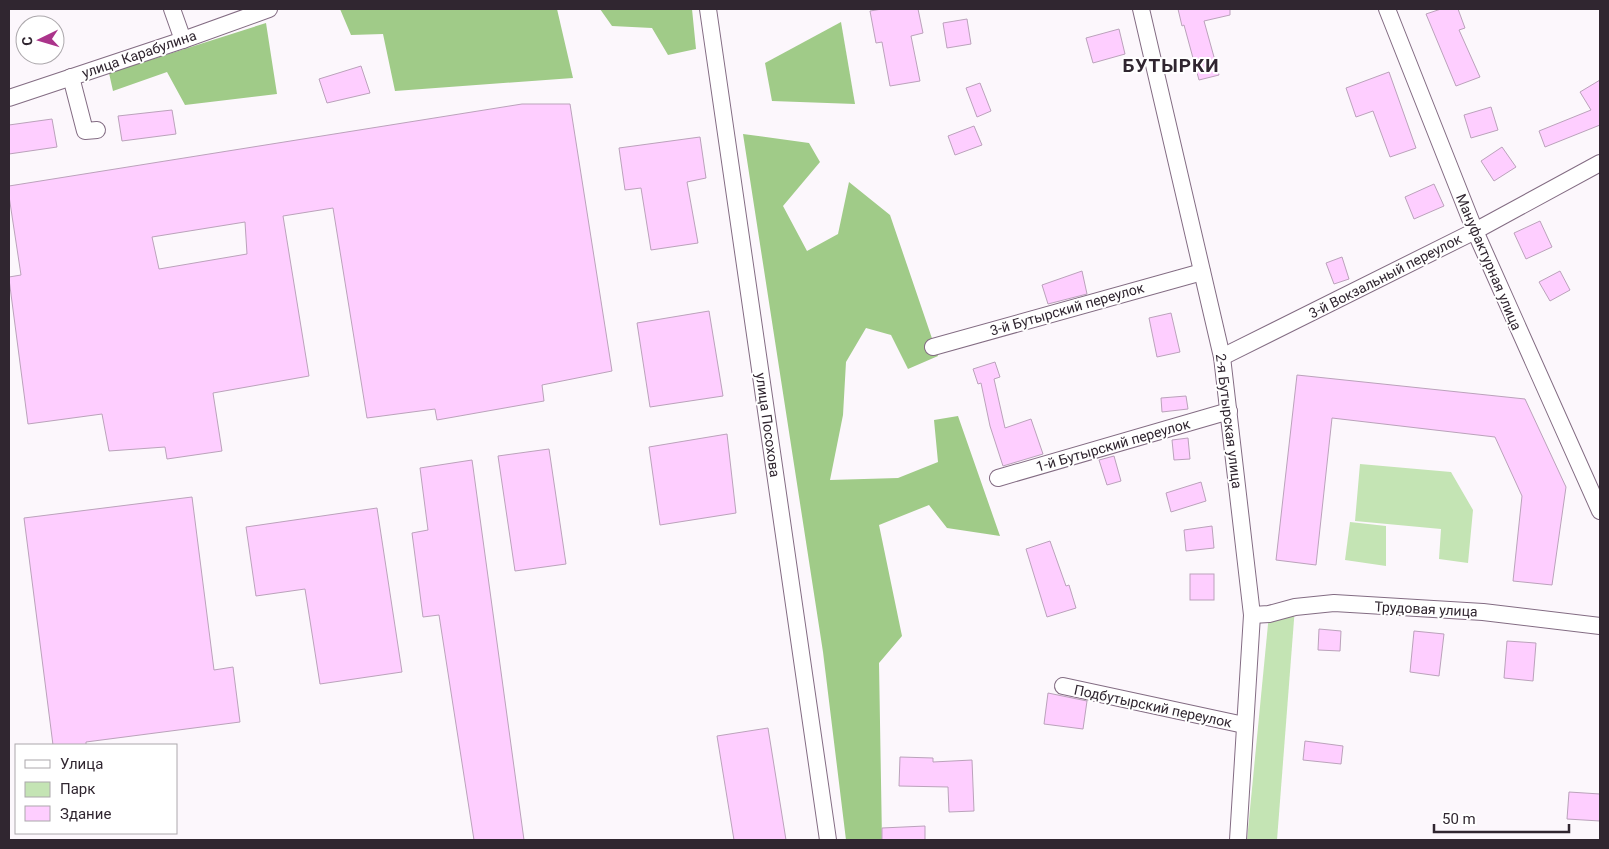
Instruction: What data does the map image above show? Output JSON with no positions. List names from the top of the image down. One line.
{"streets":{"street":["улица Карабулина","Мануфактурная улица","3-й Вокзальный переулок","3-й Бутырский переулок","2-я Бутырская улица","улица Посохова","1-й Бутырский переулок","Трудовая улица","Подбутырский переулок"]},"crossings":[["Мануфактурная улица","3-й Вокзальный переулок"],["3-й Вокзальный переулок","2-я Бутырская улица"],["3-й Бутырский переулок","2-я Бутырская улица"],["2-я Бутырская улица","1-й Бутырский переулок"],["2-я Бутырская улица","Трудовая улица"],["2-я Бутырская улица","Подбутырский переулок"]],"districts":["БУТЫРКИ"],"legend":["Улица","Парк","Здание"],"scale_bar":"50 m","north":"left"}
